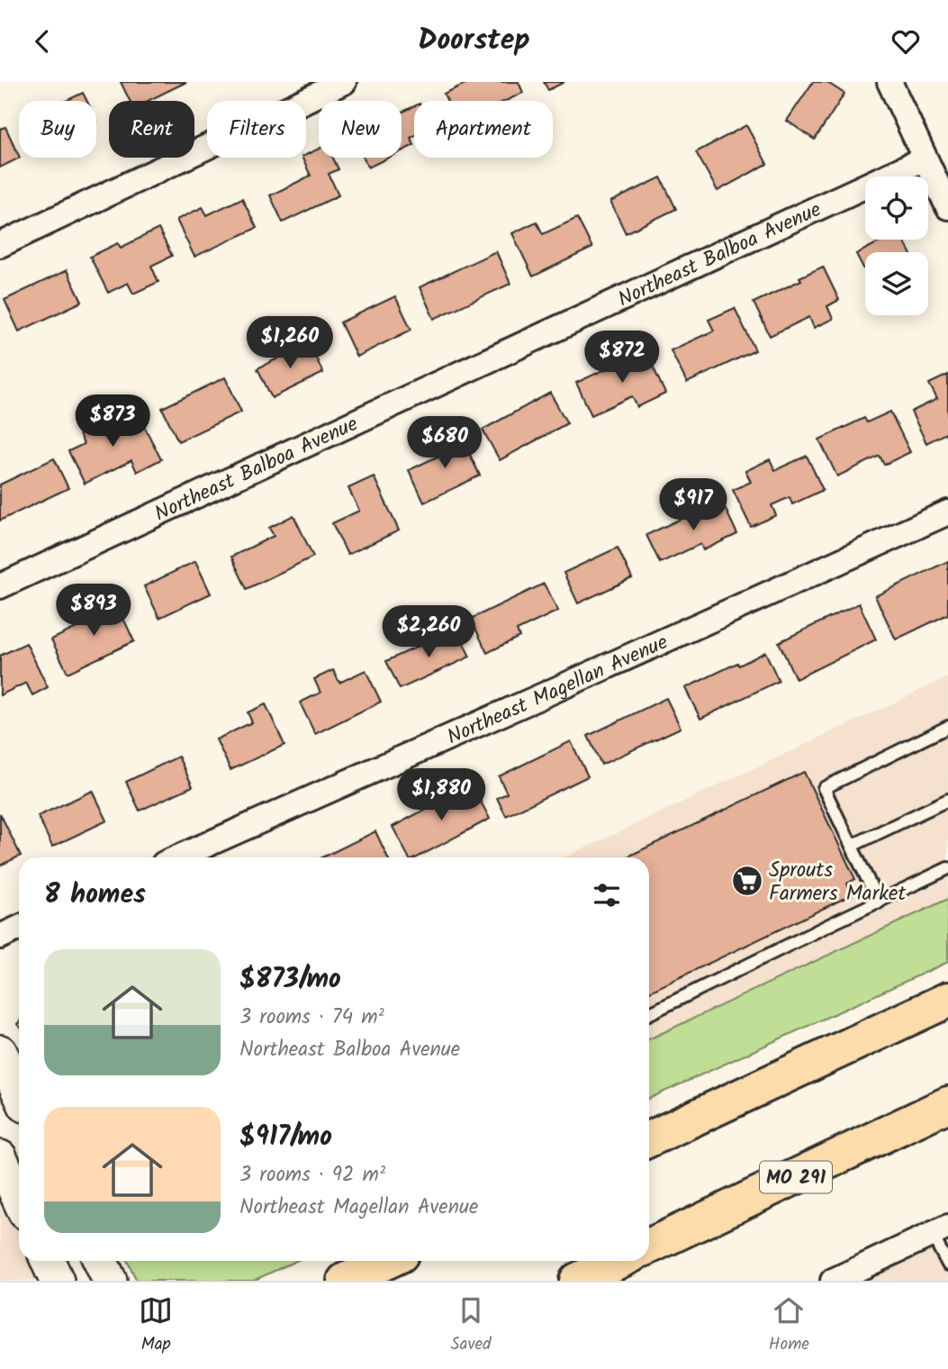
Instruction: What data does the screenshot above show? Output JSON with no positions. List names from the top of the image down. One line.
{"streets":{"main road":["MO 291"],"street":["Northeast Balboa Avenue","Northeast Magellan Avenue"]},"places":{"supermarket":["Sprouts Farmers Market"]},"page":{"header":"Doorstep","chip":["Buy","Rent","Filters","New","Apartment"],"price":["$1,260","$872","$873","$680","$917","$893","$2,260","$1,880"],"heading":"8 homes","list":[{"name":"$873/mo","note":"3 rooms · 74 m² · Northeast Balboa Avenue"},{"name":"$917/mo","note":"3 rooms · 92 m² · Northeast Magellan Avenue"}],"tabs":["Map","Saved","Home"]}}
